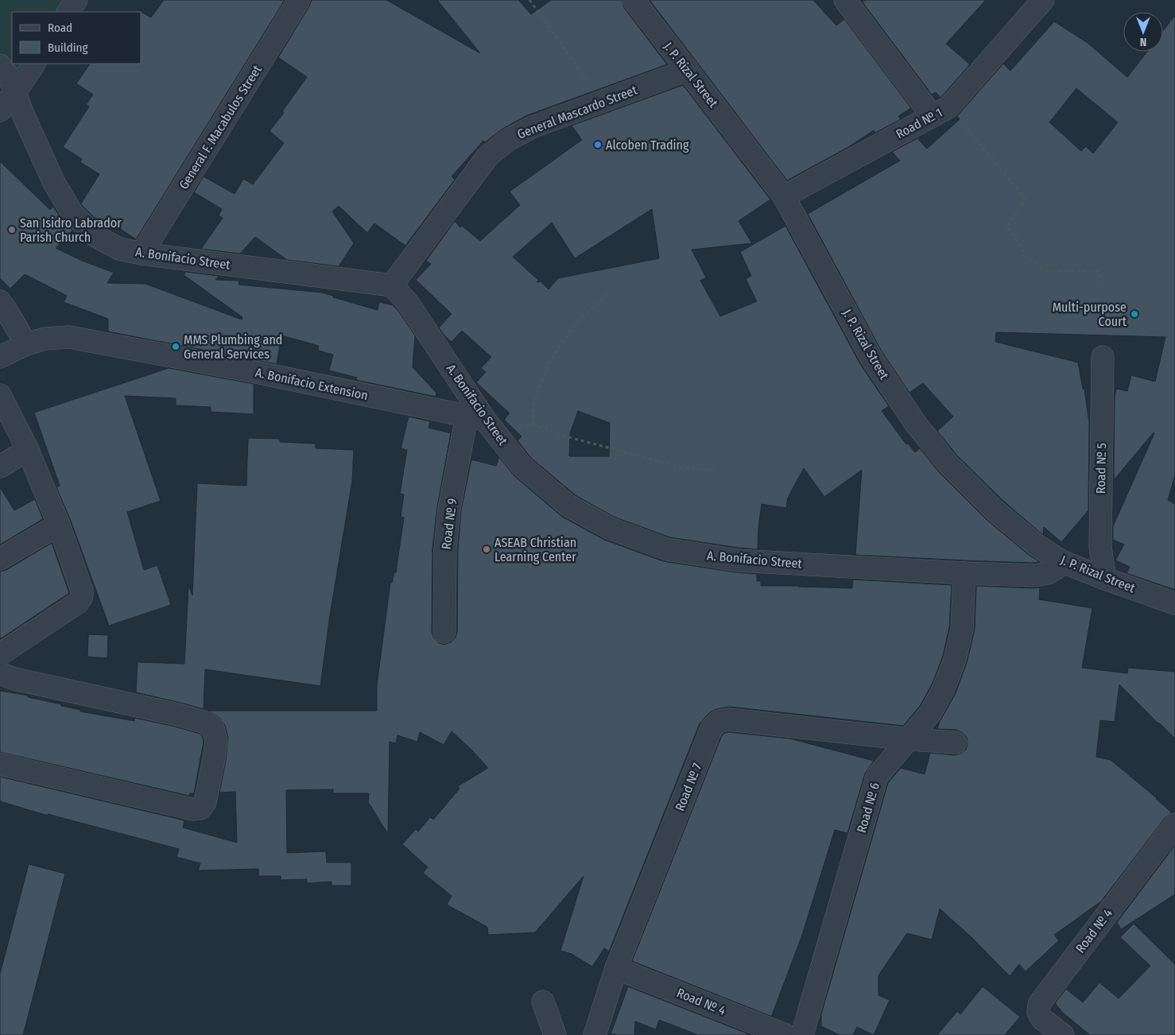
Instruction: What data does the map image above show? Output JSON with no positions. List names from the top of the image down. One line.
{"streets":{"street":["J. P. Rizal Street","General Mascardo Street","Road № 1","General F. Macabulos Street","A. Bonifacio Street","A. Bonifacio Extension","Road № 5","Road № 9","Road № 7","Road № 6","Road № 4"]},"crossings":[["J. P. Rizal Street","General Mascardo Street"],["J. P. Rizal Street","Road № 1"],["J. P. Rizal Street","A. Bonifacio Street"],["J. P. Rizal Street","Road № 5"],["General Mascardo Street","A. Bonifacio Street"],["General F. Macabulos Street","A. Bonifacio Street"],["A. Bonifacio Street","A. Bonifacio Extension"],["A. Bonifacio Street","Road № 9"],["A. Bonifacio Street","Road № 6"],["A. Bonifacio Extension","Road № 9"],["Road № 7","Road № 6"],["Road № 7","Road № 4"]],"places":["Alcoben Trading","San Isidro Labrador Parish Church","Multi-purpose Court","MMS Plumbing and General Services","ASEAB Christian Learning Center"],"legend":["Road","Building"],"north":"bottom"}
